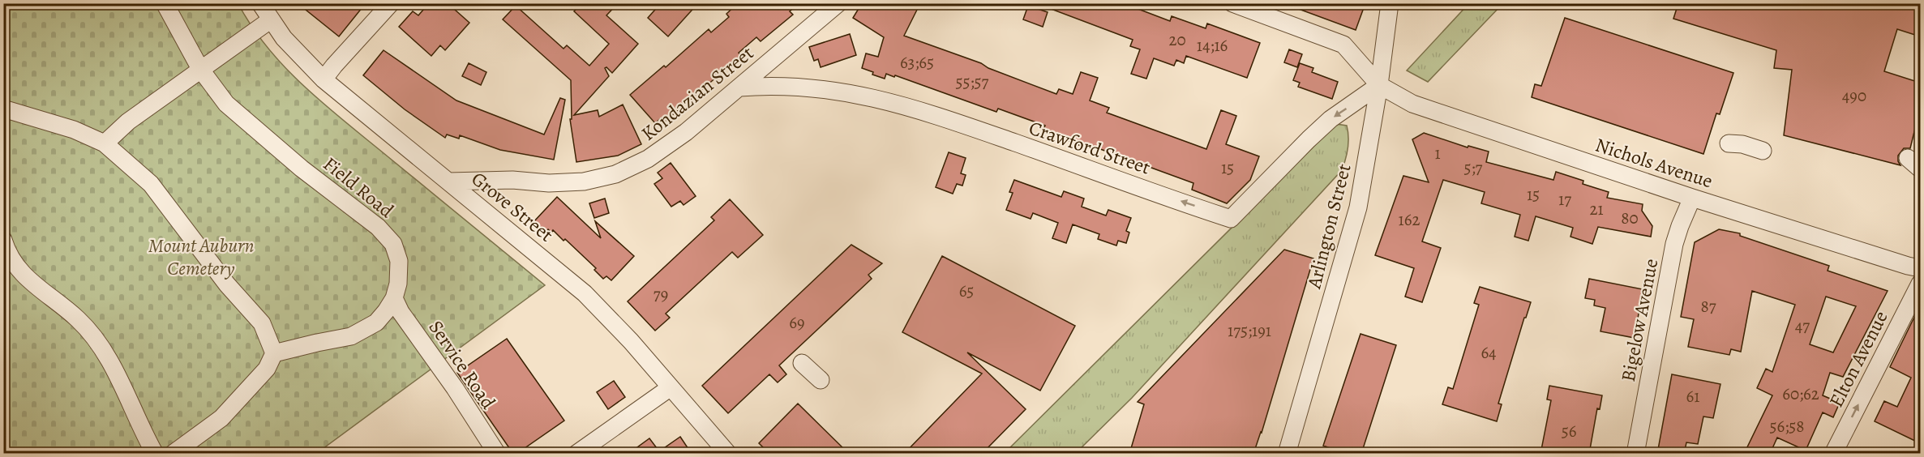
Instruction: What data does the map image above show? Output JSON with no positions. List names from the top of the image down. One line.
{"streets":{"street":["Kondazian Street","Crawford Street","Nichols Avenue","Field Road","Grove Street","Arlington Street","Bigelow Avenue","Elton Avenue","Service Road"]},"crossings":[["Kondazian Street","Crawford Street"],["Kondazian Street","Grove Street"],["Crawford Street","Nichols Avenue"],["Crawford Street","Arlington Street"],["Nichols Avenue","Arlington Street"],["Nichols Avenue","Bigelow Avenue"],["Field Road","Service Road"]],"one_way":["Crawford Street","Elton Avenue"],"parks":["Mount Auburn Cemetery"],"house_numbers":["20","14;16","63;65","55;57","490","1","15","5;7","15","17","21","80","162","65","79","87","69","47","175;191","64","60;62","61","56;58","56"]}
